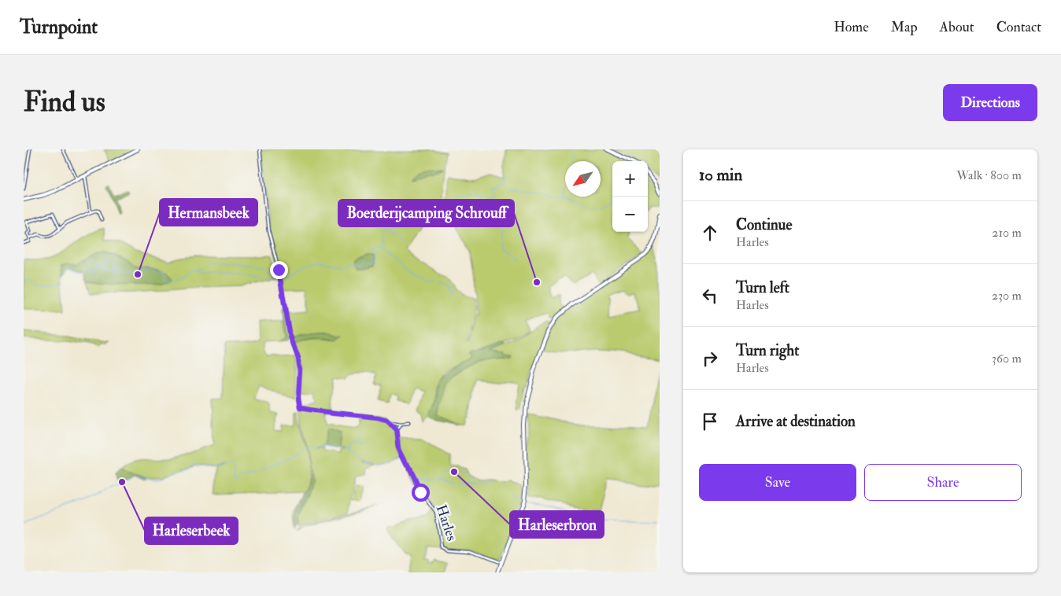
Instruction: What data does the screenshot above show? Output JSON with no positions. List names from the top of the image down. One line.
{"streets":{"street":["Harles"]},"places":["Hermansbeek","Boerderijcamping Schrouff","Harleserbron","Harleserbeek"],"north":"bottom left","page":{"header":"Turnpoint","nav":["Home","Map","About","Contact"],"buttons":["Directions",["Save","Share"]],"title":"Find us","heading":["10 min","Walk · 800 m"],"map_buttons":["+","−"],"list":[["Continue","Harles","210 m"],["Turn left","Harles","230 m"],["Turn right","Harles","360 m"],"Arrive at destination"]}}
